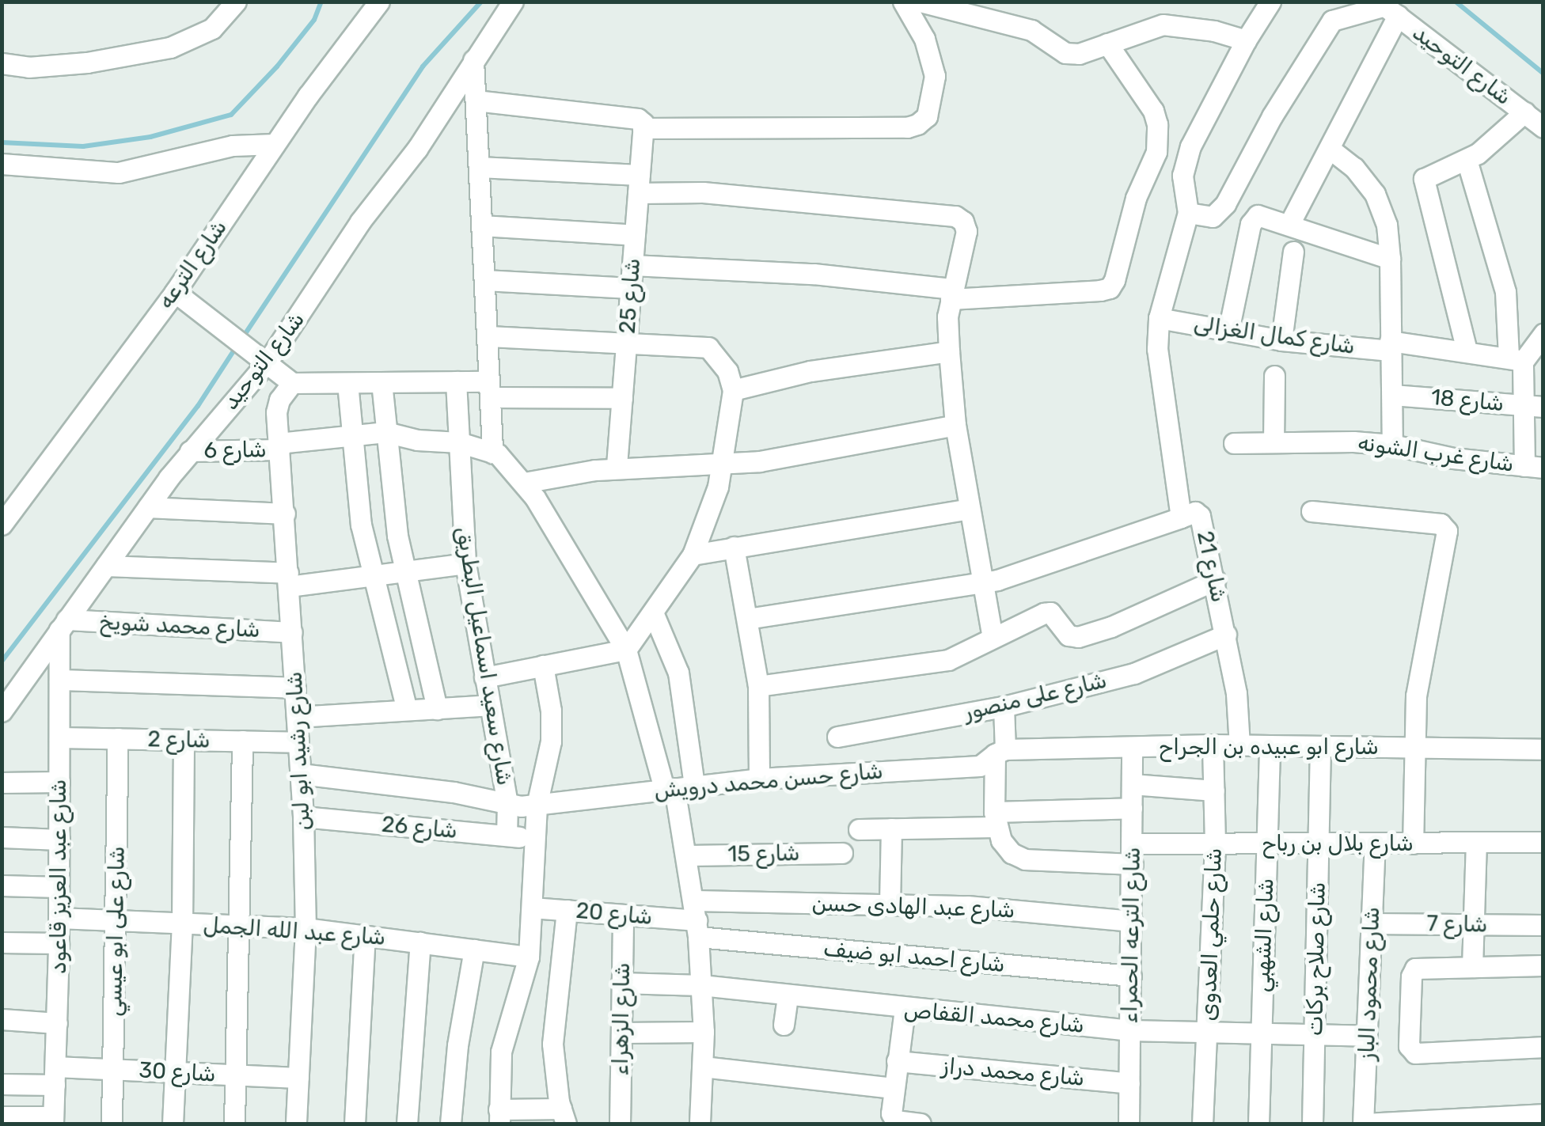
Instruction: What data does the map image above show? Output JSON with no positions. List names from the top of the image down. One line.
{"streets":{"street":["شارع التوحيد","شارع الترعه","شارع 25","شارع كمال الغزالى","شارع 18","شارع 6","شارع غرب الشونه","شارع 21","شارع محمد شويخ","شارع سعيد اسماعيل البطريق","شارع على منصور","شارع 2","شارع ابو عبيده بن الجراح","شارع رشيد ابو لبن","شارع حسن محمد درويش","شارع 26","شارع بلال بن رباح","شارع 15","شارع عبد العزيز قاعود","شارع عبد الهادى حسن","شارع 20","شارع 7","شارع على ابو عيسي","شارع عبد الله الجمل","شارع حلمي العدوى","شارع الترعه الحمراء","شارع الشهبي","شارع احمد ابو ضيف","شارع صلاح بركات","شارع محمود الباز","شارع محمد القفاص","شارع الزهراء","شارع 30","شارع محمد دراز"]},"crossings":[["شارع التوحيد","شارع 6"],["شارع التوحيد","شارع محمد شويخ"],["شارع التوحيد","شارع عبد العزيز قاعود"],["شارع كمال الغزالى","شارع 21"],["شارع 6","شارع سعيد اسماعيل البطريق"],["شارع 6","شارع رشيد ابو لبن"],["شارع 21","شارع على منصور"],["شارع 21","شارع ابو عبيده بن الجراح"],["شارع محمد شويخ","شارع رشيد ابو لبن"],["شارع محمد شويخ","شارع عبد العزيز قاعود"],["شارع سعيد اسماعيل البطريق","شارع حسن محمد درويش"],["شارع سعيد اسماعيل البطريق","شارع 26"],["شارع 2","شارع رشيد ابو لبن"],["شارع 2","شارع عبد العزيز قاعود"],["شارع 2","شارع على ابو عيسي"],["شارع ابو عبيده بن الجراح","شارع حسن محمد درويش"],["شارع ابو عبيده بن الجراح","شارع حلمي العدوى"],["شارع ابو عبيده بن الجراح","شارع الترعه الحمراء"],["شارع ابو عبيده بن الجراح","شارع الشهبي"],["شارع ابو عبيده بن الجراح","شارع صلاح بركات"],["شارع رشيد ابو لبن","شارع حسن محمد درويش"],["شارع رشيد ابو لبن","شارع 26"],["شارع رشيد ابو لبن","شارع عبد الله الجمل"],["شارع رشيد ابو لبن","شارع 30"],["شارع بلال بن رباح","شارع حلمي العدوى"],["شارع بلال بن رباح","شارع الترعه الحمراء"],["شارع بلال بن رباح","شارع الشهبي"],["شارع بلال بن رباح","شارع صلاح بركات"],["شارع بلال بن رباح","شارع محمود الباز"],["شارع عبد العزيز قاعود","شارع عبد الله الجمل"],["شارع عبد العزيز قاعود","شارع 30"],["شارع عبد الهادى حسن","شارع 20"],["شارع عبد الهادى حسن","شارع الترعه الحمراء"],["شارع عبد الهادى حسن","شارع احمد ابو ضيف"],["شارع 20","شارع احمد ابو ضيف"],["شارع 20","شارع الزهراء"],["شارع 7","شارع محمود الباز"],["شارع على ابو عيسي","شارع عبد الله الجمل"],["شارع على ابو عيسي","شارع 30"],["شارع حلمي العدوى","شارع محمد القفاص"],["شارع الترعه الحمراء","شارع احمد ابو ضيف"],["شارع الترعه الحمراء","شارع محمد القفاص"],["شارع الترعه الحمراء","شارع محمد دراز"],["شارع الشهبي","شارع محمد القفاص"],["شارع صلاح بركات","شارع محمد القفاص"],["شارع محمود الباز","شارع محمد القفاص"],["شارع محمد القفاص","شارع الزهراء"]]}
